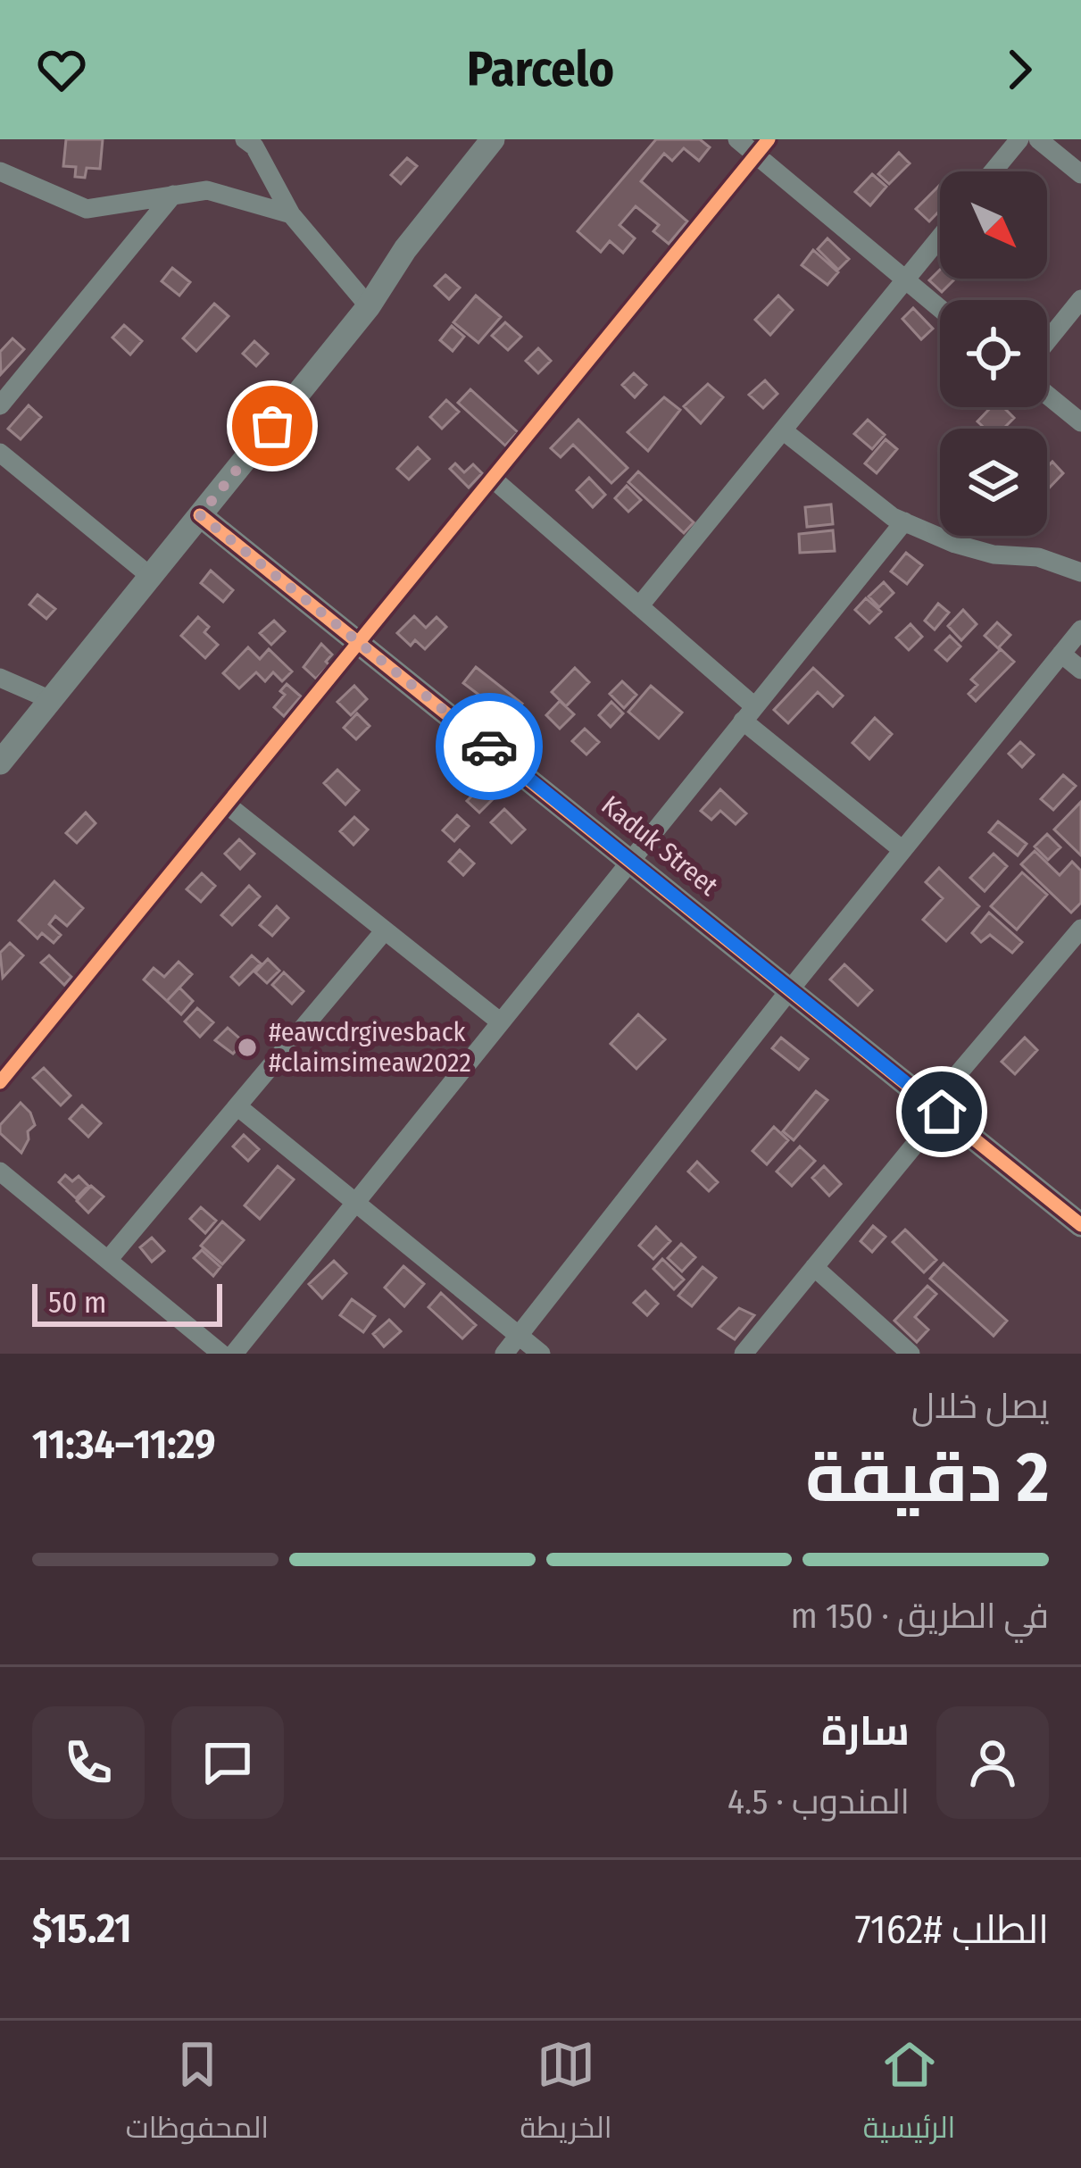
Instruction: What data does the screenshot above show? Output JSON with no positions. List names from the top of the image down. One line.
{"streets":{"street":["Kaduk Street"]},"places":["#eawcdrgivesback #claimsimeaw2022"],"scale_bar":"50 m","north":"bottom right","page":{"header":"Parcelo","scale":"50 m","heading":["2 دقيقة","يصل خلال","11:29–11:34"],"panel":["سارة","المندوب · 4.5","الطلب #7162","$15.21"],"bar":"في الطريق · 150 m","tabs":["الرئيسية","الخريطة","المحفوظات"]}}
